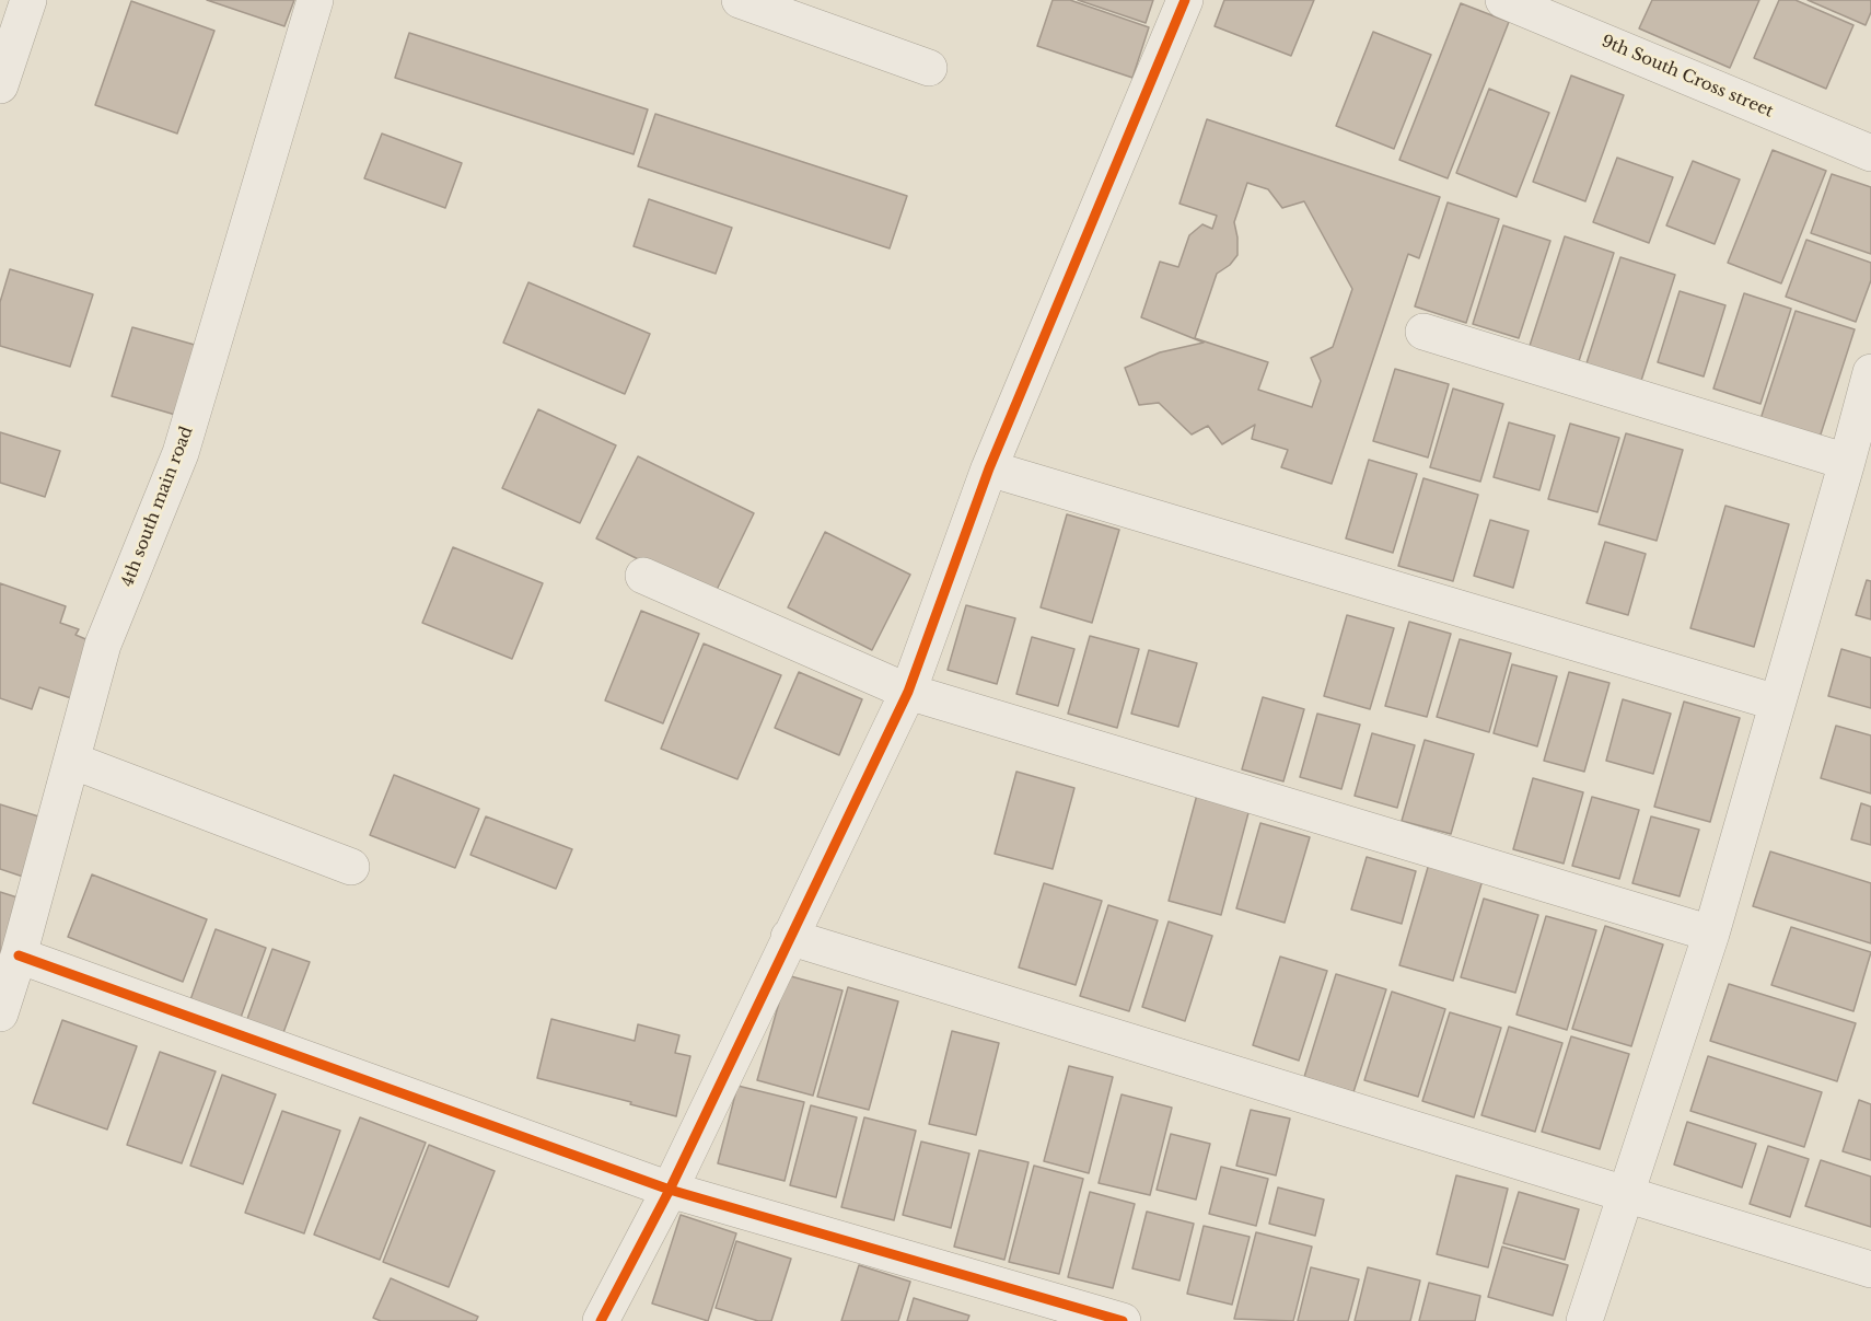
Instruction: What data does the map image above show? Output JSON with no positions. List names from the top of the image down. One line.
{"streets":{"street":["9th South Cross street","4th south main road"]}}
